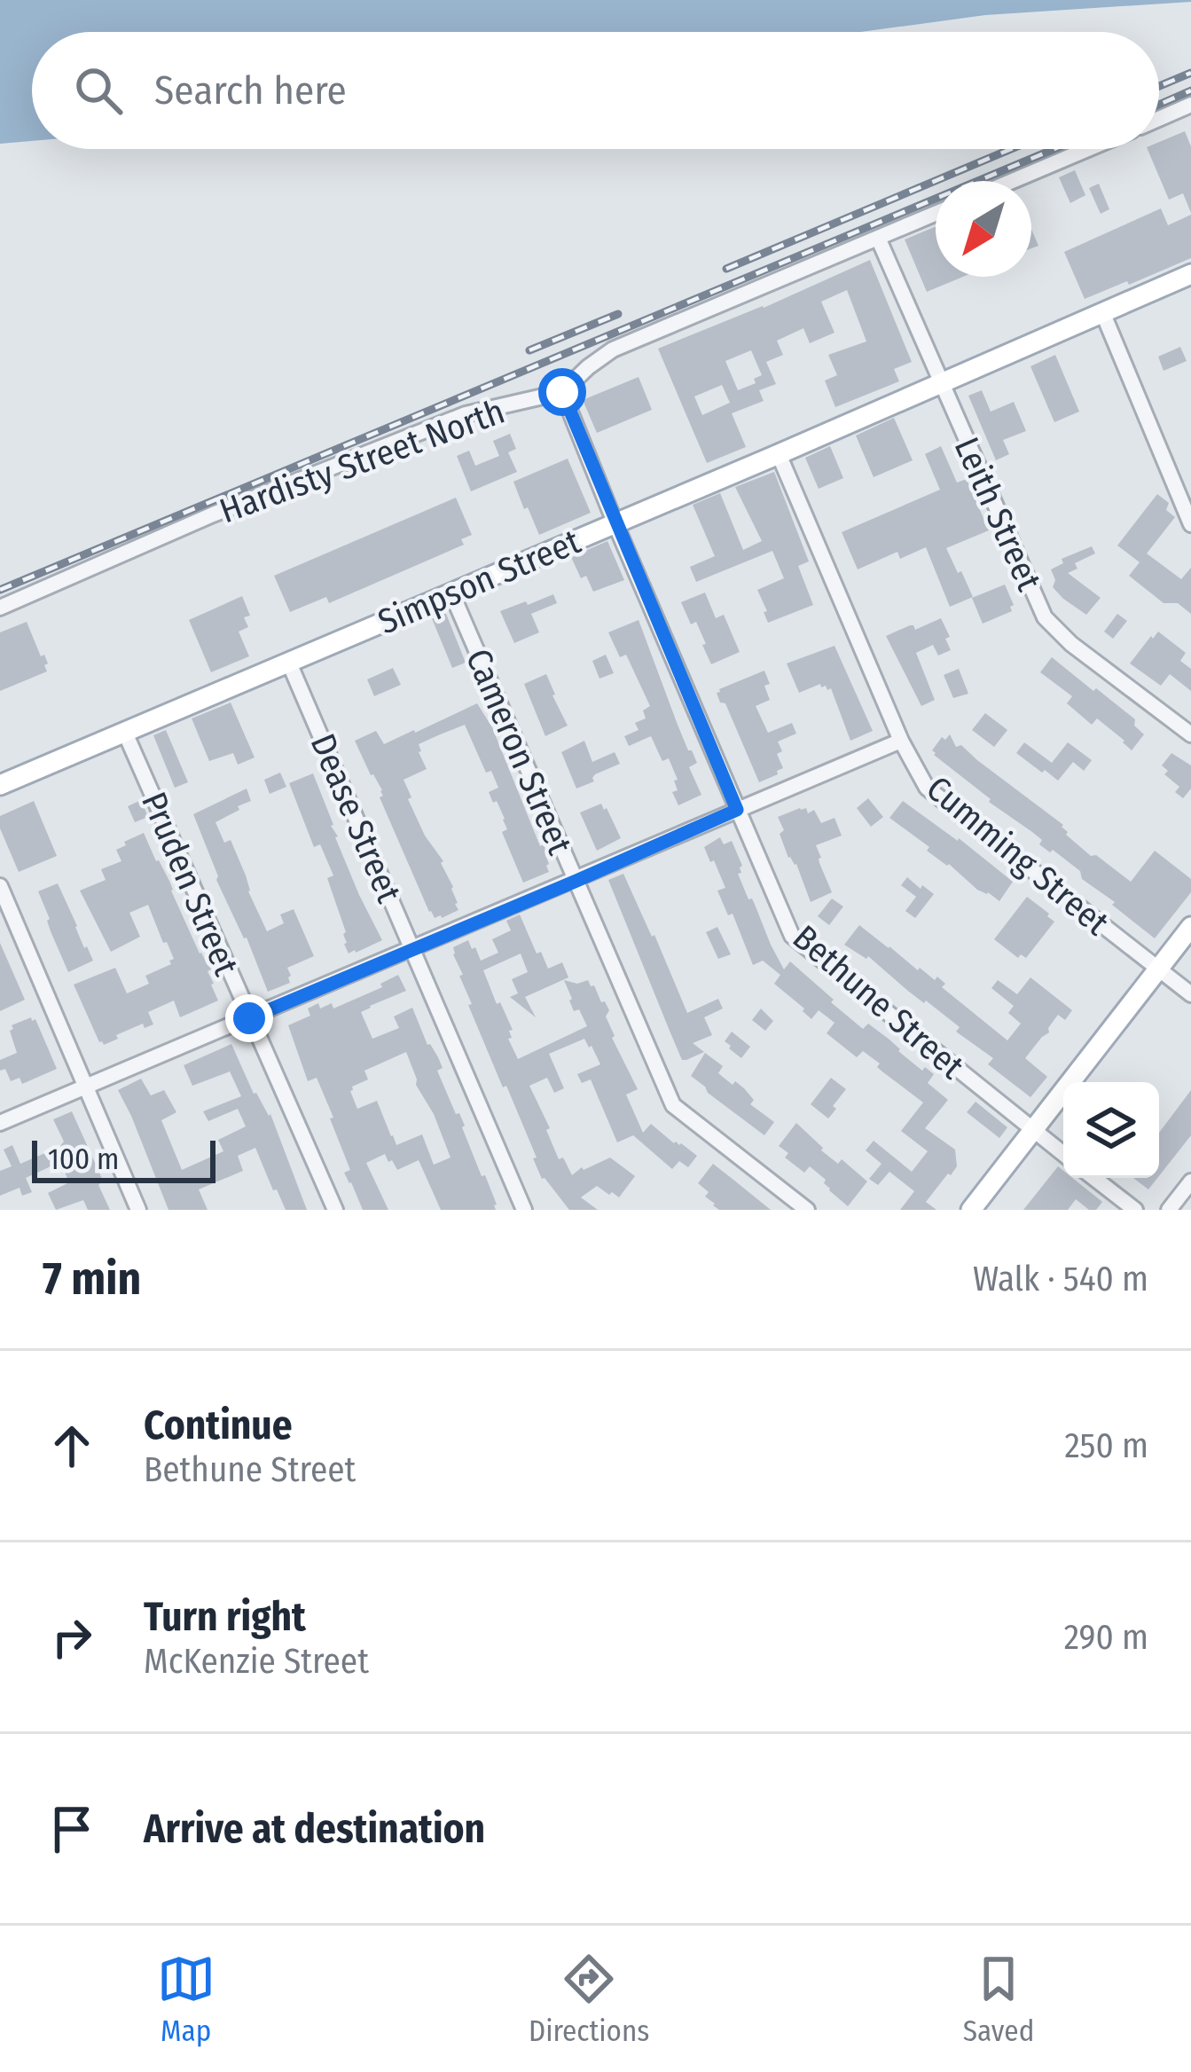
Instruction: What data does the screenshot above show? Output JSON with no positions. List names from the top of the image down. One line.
{"streets":{"main road":["Simpson Street"],"street":["Hardisty Street North","Leith Street","Cameron Street","Dease Street","Cumming Street","Pruden Street","Bethune Street"]},"crossings":[["Hardisty Street North","Leith Street"],["Hardisty Street North","Bethune Street"],["Leith Street","Simpson Street"],["Simpson Street","Cameron Street"],["Simpson Street","Dease Street"],["Simpson Street","Cumming Street"],["Simpson Street","Pruden Street"],["Simpson Street","Bethune Street"]],"scale_bar":"100 m","north":"bottom left","page":{"search":"Search here","scale":"100 m","heading":["7 min","Walk · 540 m"],"list":[["Continue","Bethune Street","250 m"],["Turn right","McKenzie Street","290 m"],"Arrive at destination"],"nav":["Map","Directions","Saved"]}}
